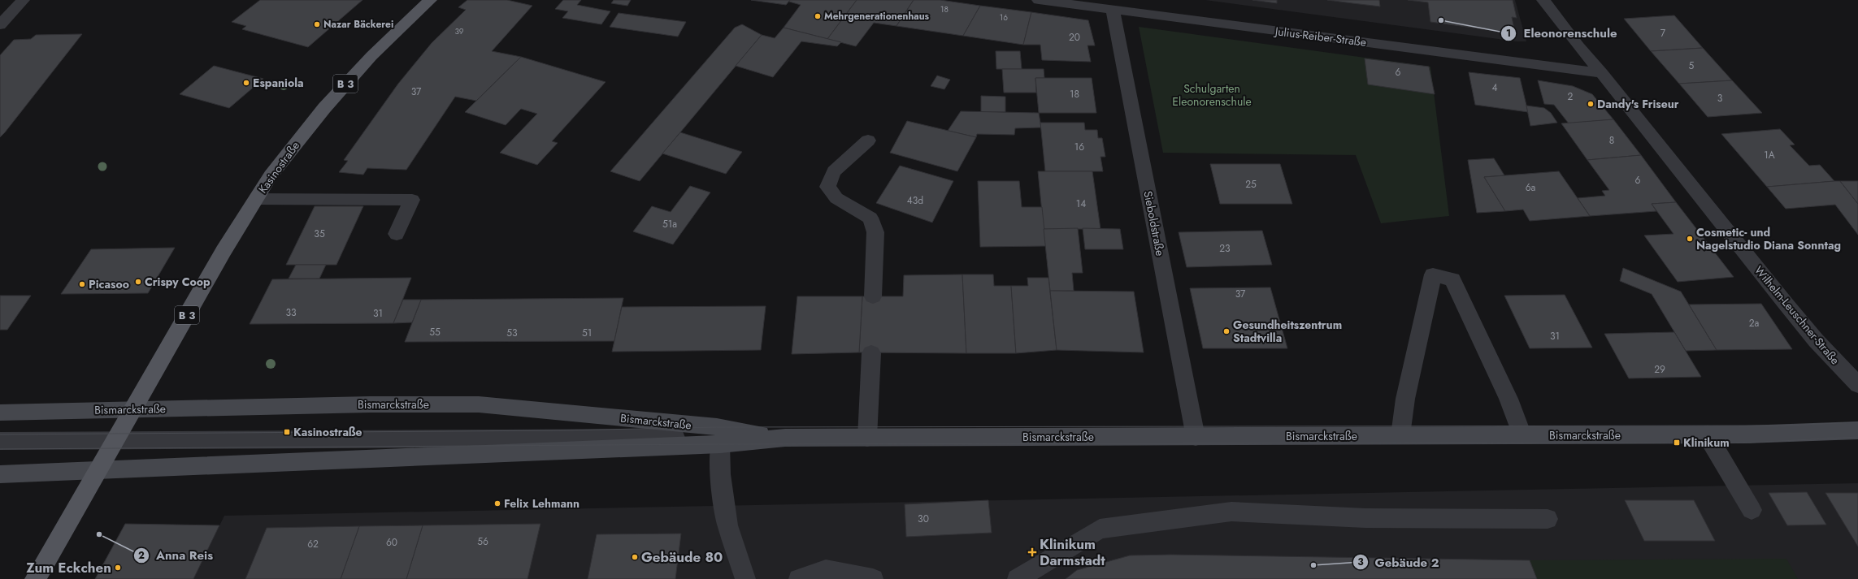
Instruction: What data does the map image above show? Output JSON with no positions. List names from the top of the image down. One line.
{"streets":{"main road":["B 3","Kasinostraße","Bismarckstraße"],"street":["Julius-Reiber-Straße","Sieboldstraße","Wilhelm-Leuschner-Straße"]},"crossings":[["Julius-Reiber-Straße","Sieboldstraße"],["Julius-Reiber-Straße","Wilhelm-Leuschner-Straße"],["Kasinostraße","Bismarckstraße"],["Sieboldstraße","Bismarckstraße"]],"parks":["Schulgarten Eleonorenschule"],"places":{"other":["Mehrgenerationenhaus","Eleonorenschule","Nazar Bäckerei","Espaniola","Dandy's Friseur","Cosmetic- und Nagelstudio Diana Sonntag","Crispy Coop","Picasoo","Gesundheitszentrum Stadtvilla","Felix Lehmann","Anna Reis","Gebäude 80","Gebäude 2","Zum Eckchen"],"transit":["Kasinostraße","Klinikum"],"health":["Klinikum Darmstadt"]},"house_numbers":["18","16","39","7","20","5","6","4","37","18","2","3","8","16","1A","6","25","6a","43d","14","51a","35","23","37","33","31","2a","55","53","51","31","29","30","56","60","62"]}
